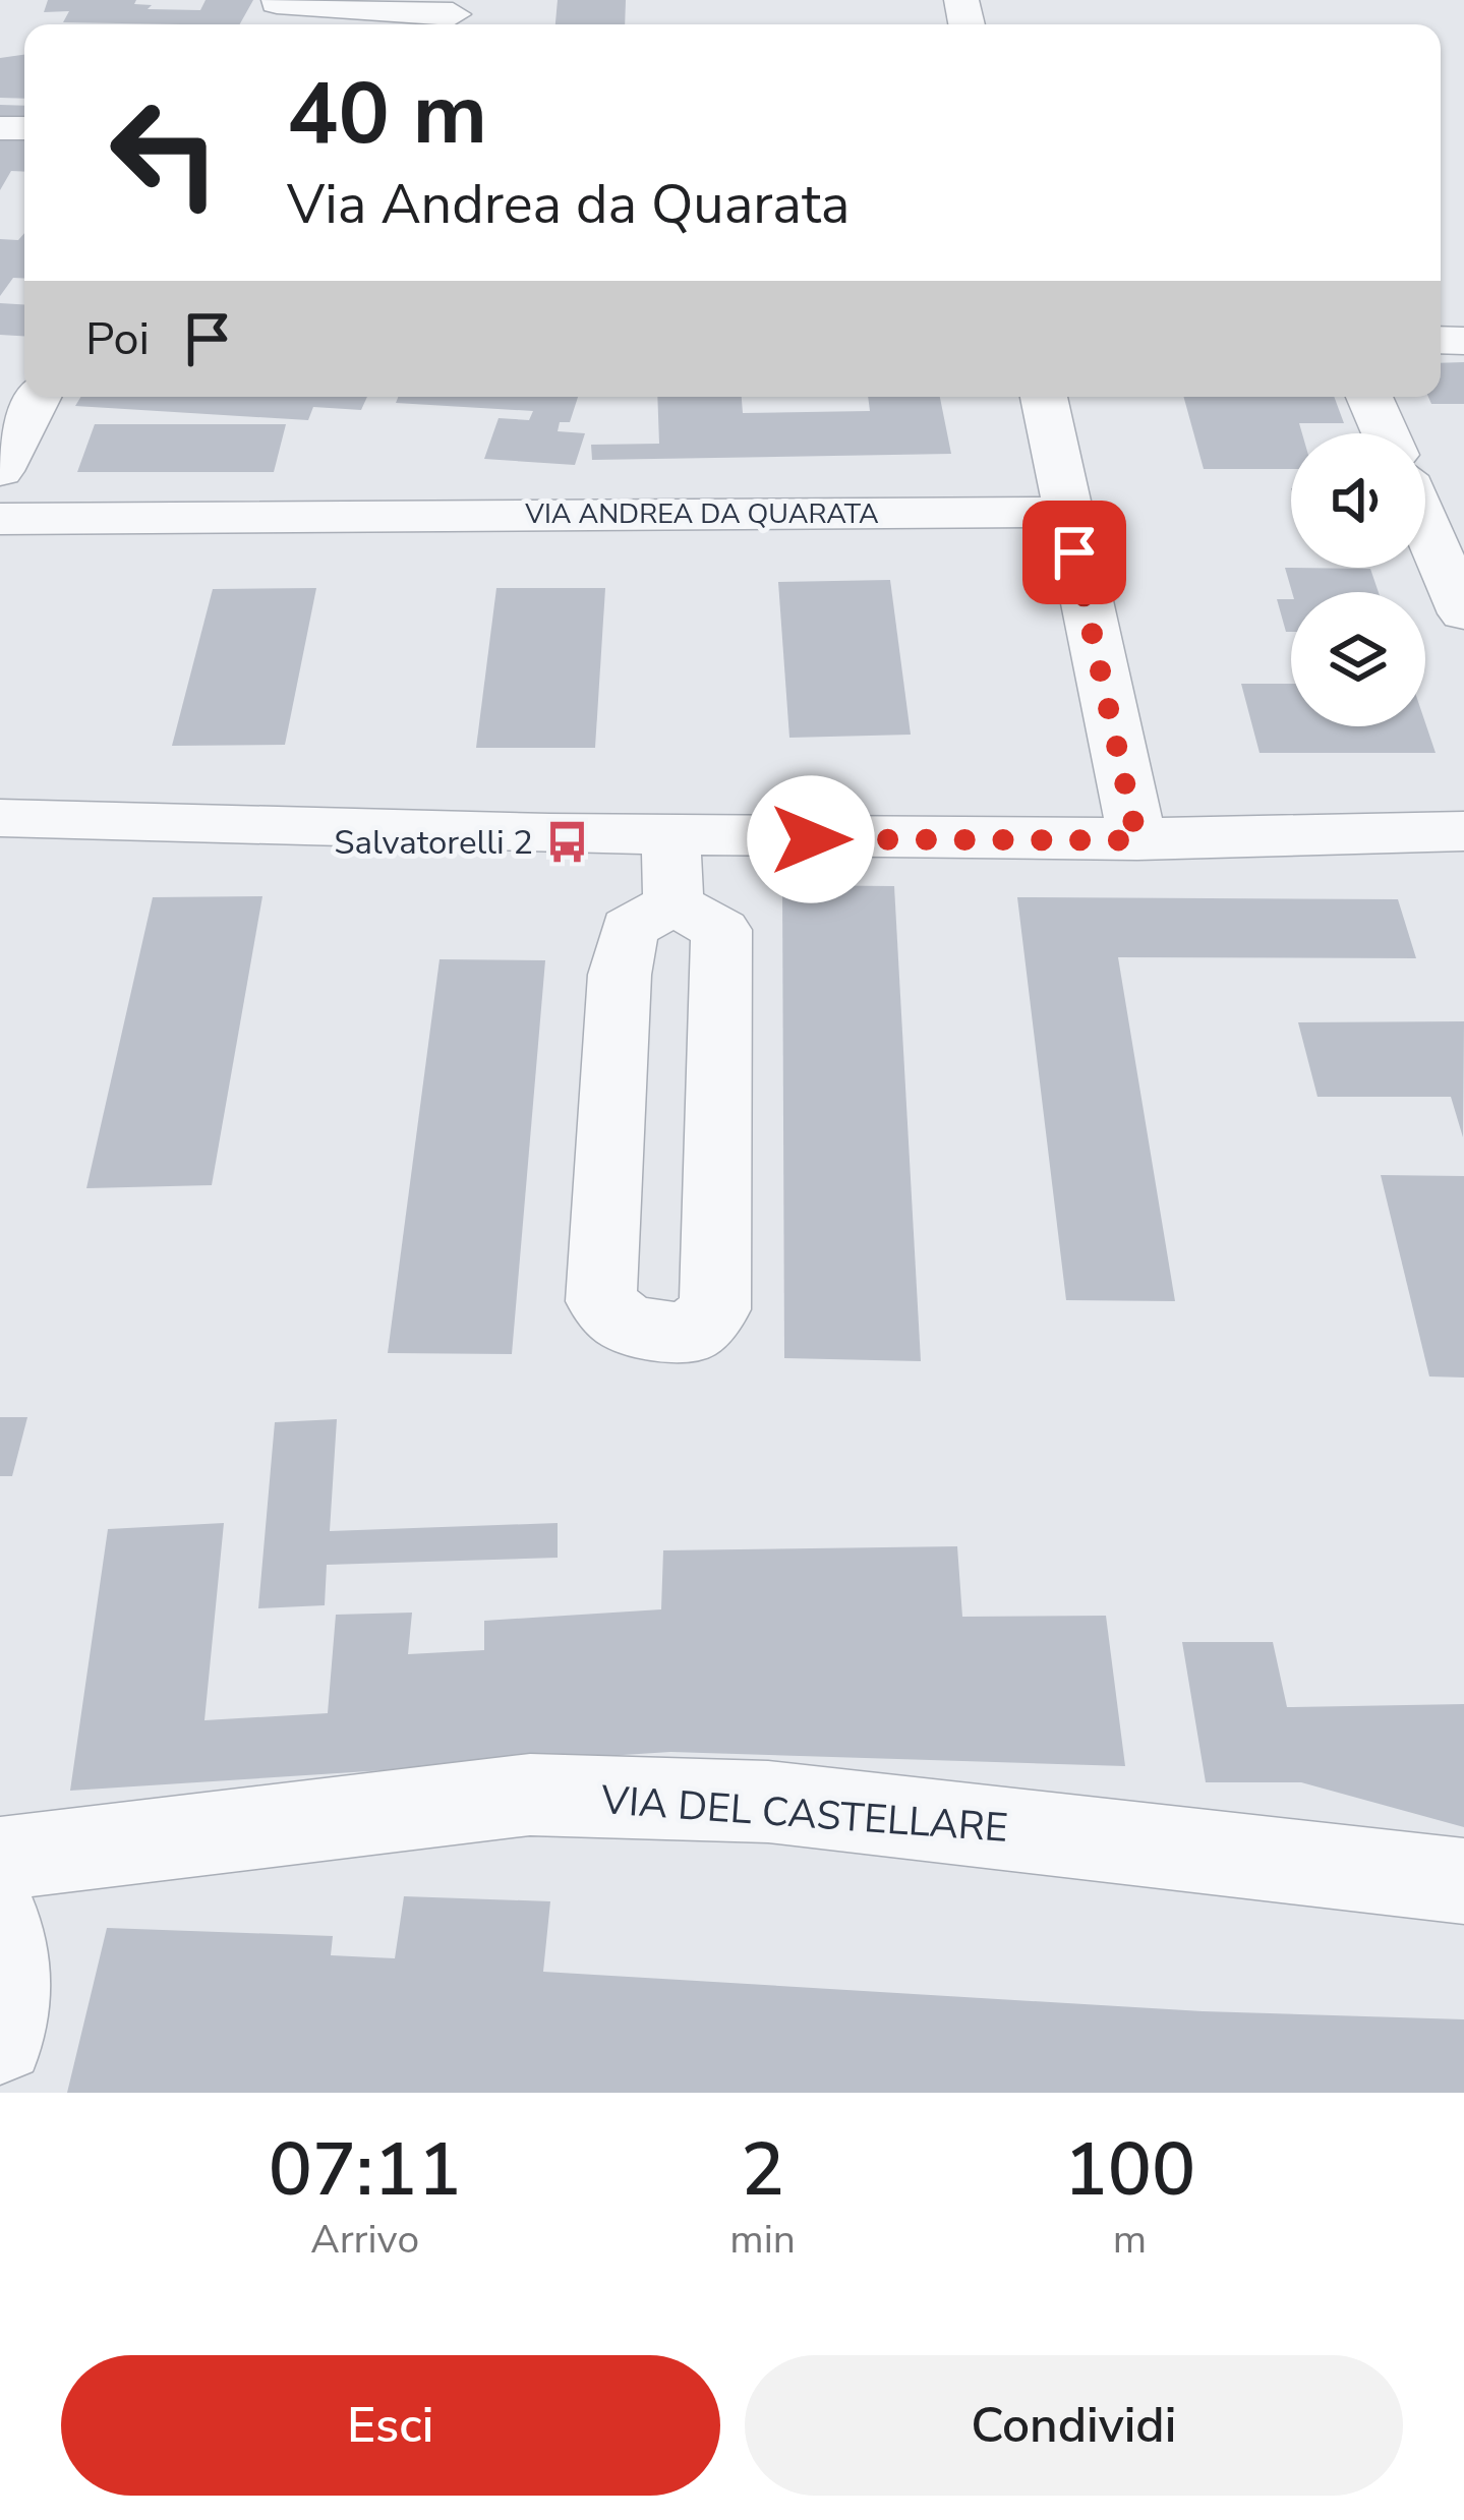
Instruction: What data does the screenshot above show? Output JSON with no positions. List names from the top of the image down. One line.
{"streets":{"street":["VIA ANDREA DA QUARATA","VIA DEL CASTELLARE"]},"places":{"bus stop":["Salvatorelli 2"]},"page":{"turn":["40 m","Via Andrea da Quarata"],"then":"Poi","eta":["07:11","Arrivo","2","min","100","m"],"buttons":["Esci","Condividi"]}}
